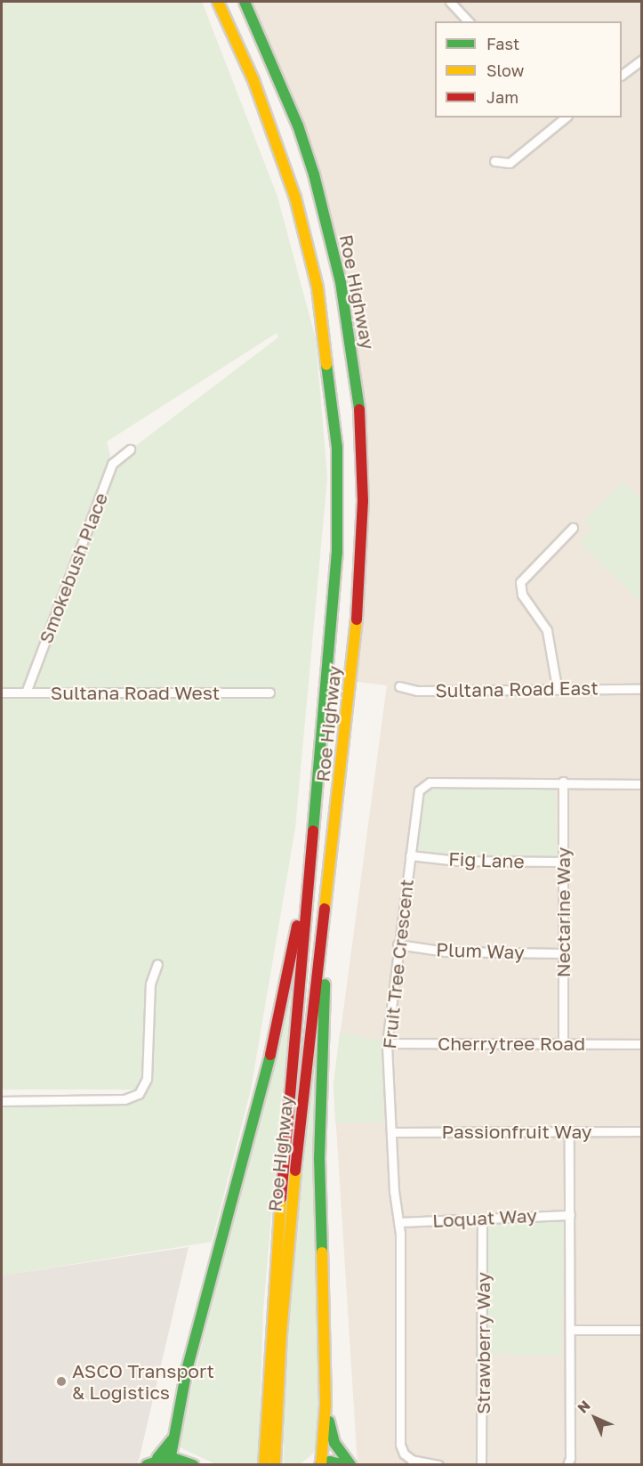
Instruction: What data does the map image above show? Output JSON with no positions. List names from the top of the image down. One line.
{"streets":{"main road":["Roe Highway"],"street":["Smokebush Place","Sultana Road East","Sultana Road West","Fig Lane","Nectarine Way","Plum Way","Fruit Tree Crescent","Cherrytree Road","Passionfruit Way","Loquat Way","Strawberry Way"]},"crossings":[["Smokebush Place","Sultana Road West"],["Fig Lane","Nectarine Way"],["Fig Lane","Fruit Tree Crescent"],["Nectarine Way","Plum Way"],["Nectarine Way","Fruit Tree Crescent"],["Nectarine Way","Cherrytree Road"],["Plum Way","Fruit Tree Crescent"],["Fruit Tree Crescent","Cherrytree Road"],["Fruit Tree Crescent","Passionfruit Way"],["Fruit Tree Crescent","Loquat Way"],["Loquat Way","Strawberry Way"]],"places":["ASCO Transport & Logistics"],"legend":["Fast","Slow","Jam"],"north":"top left"}
